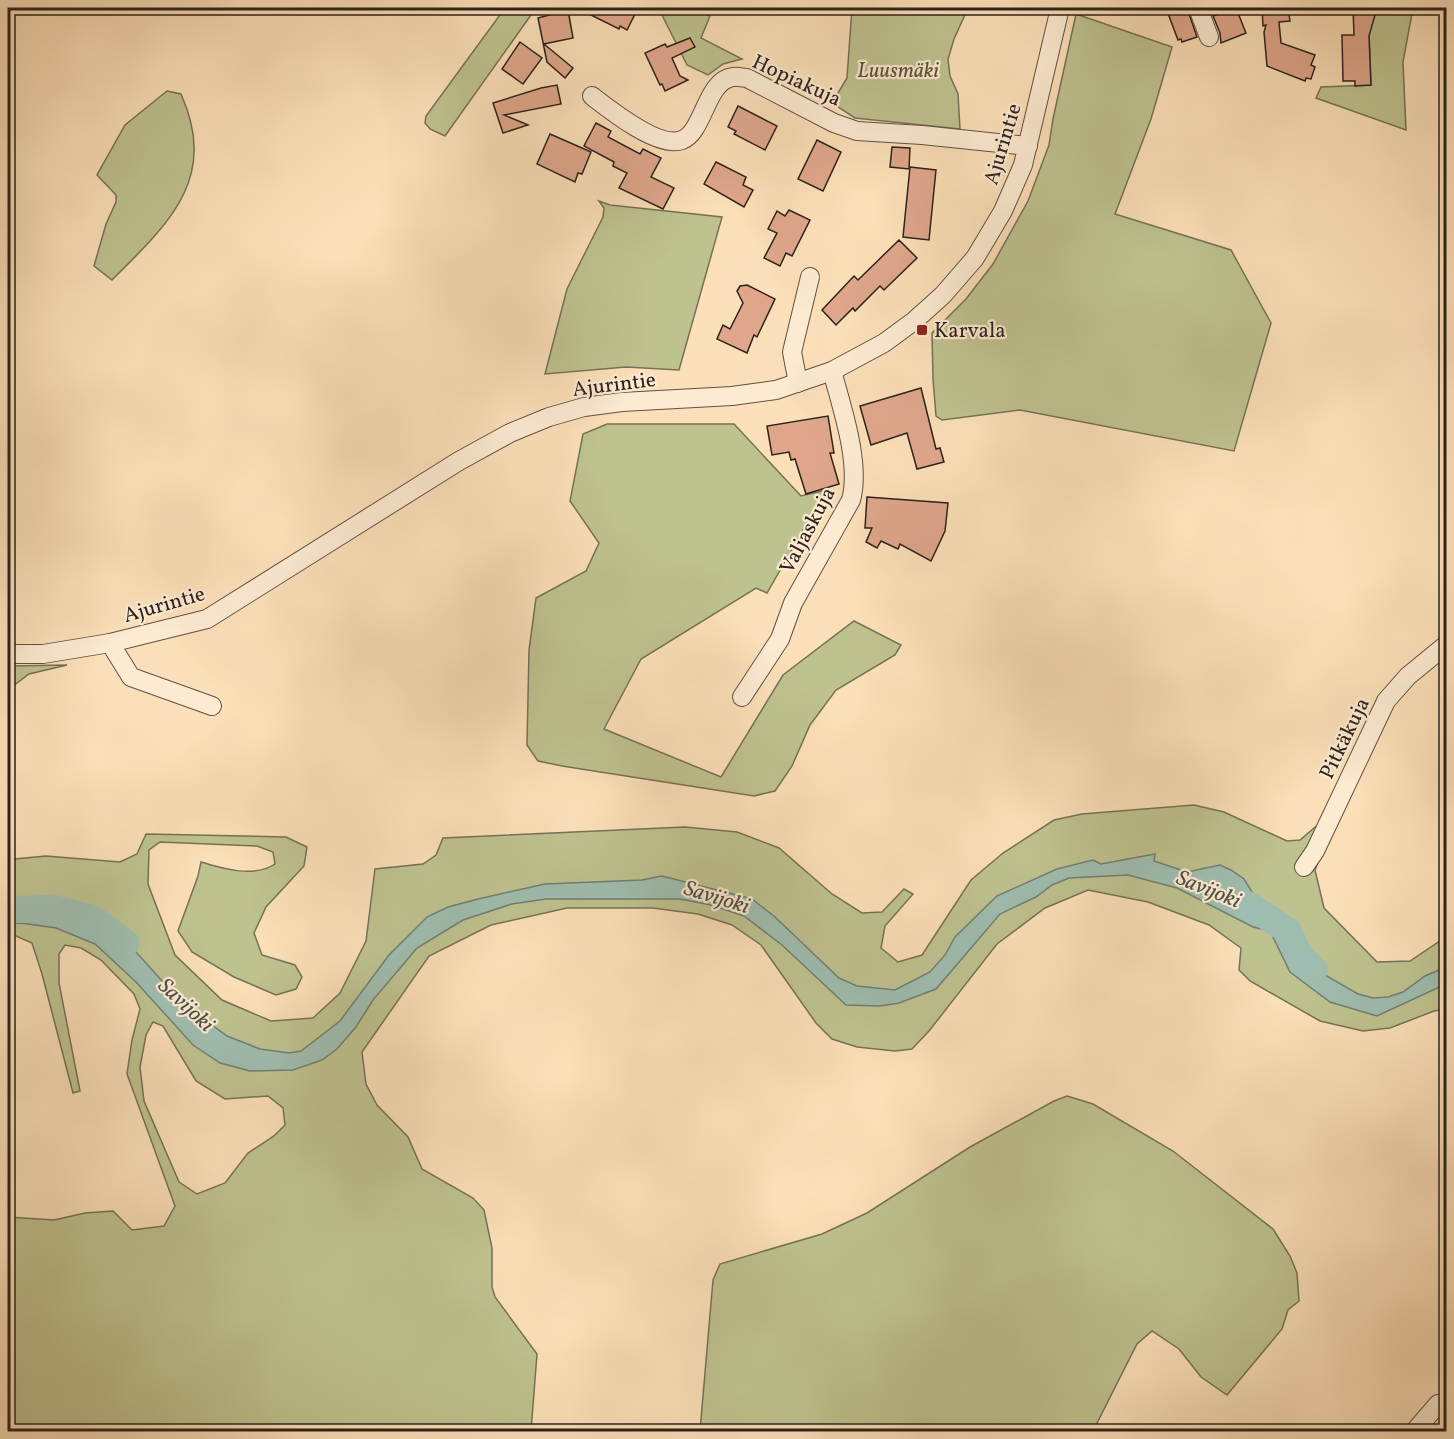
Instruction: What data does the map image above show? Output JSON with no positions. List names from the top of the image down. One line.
{"streets":{"street":["Hopiakuja","Ajurintie","Valjaskuja","Pitkäkuja"]},"crossings":[["Hopiakuja","Ajurintie"],["Ajurintie","Valjaskuja"]],"water":["Savijoki"],"parks":["Luusmäki"],"places":{"transit":["Karvala"]}}
